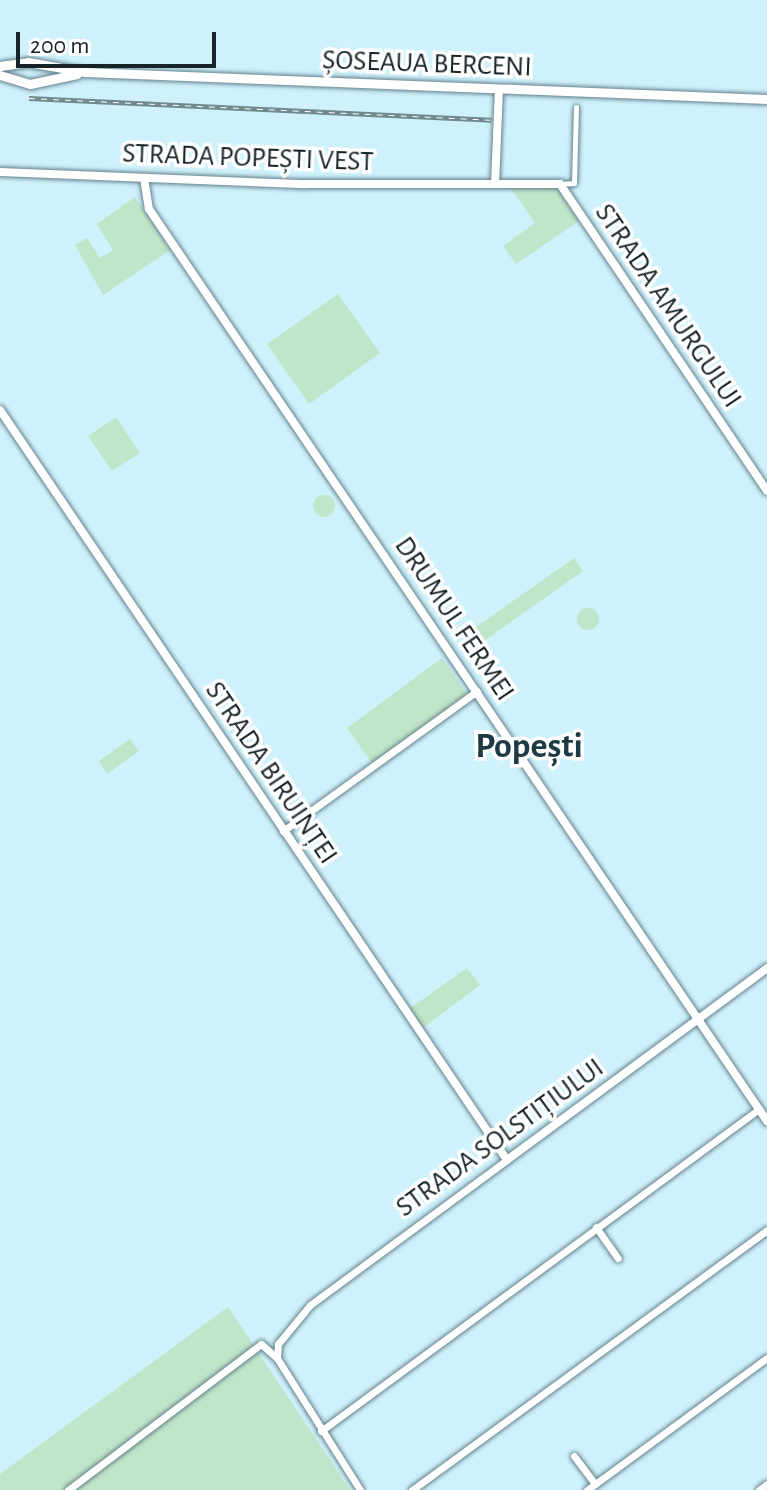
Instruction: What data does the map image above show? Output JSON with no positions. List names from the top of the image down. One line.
{"streets":{"main road":["ȘOSEAUA BERCENI"],"street":["STRADA POPEȘTI VEST","STRADA AMURGULUI","DRUMUL FERMEI","STRADA BIRUINȚEI","STRADA SOLSTIȚIULUI"]},"crossings":[["STRADA POPEȘTI VEST","STRADA AMURGULUI"],["STRADA POPEȘTI VEST","DRUMUL FERMEI"],["DRUMUL FERMEI","STRADA SOLSTIȚIULUI"],["STRADA BIRUINȚEI","STRADA SOLSTIȚIULUI"]],"districts":["Popești"],"scale_bar":"200 m"}
